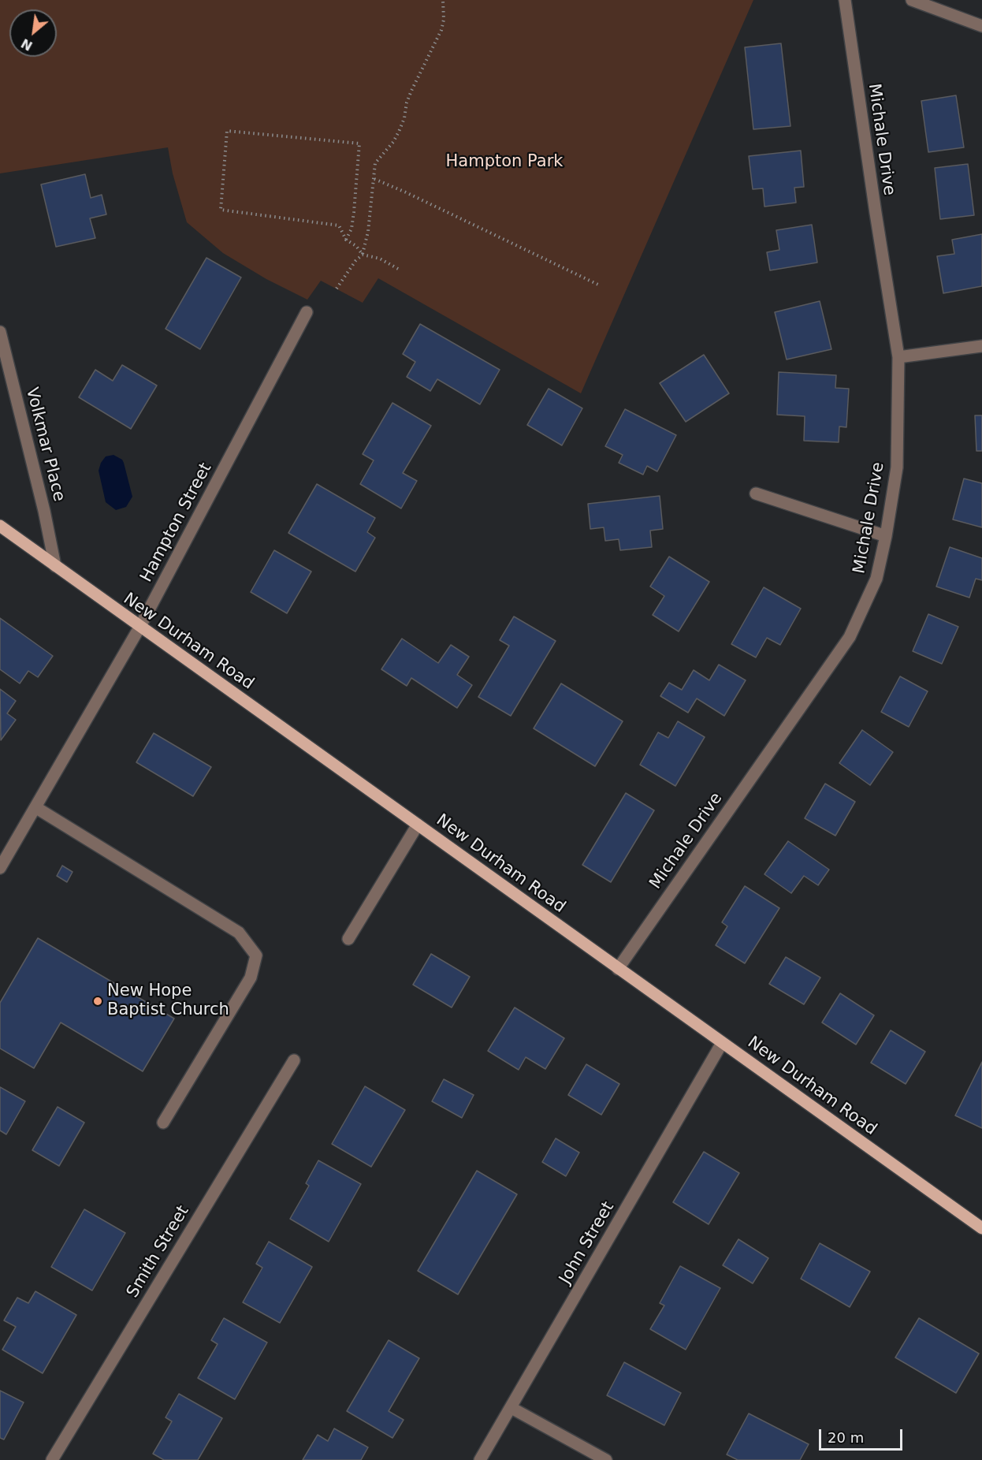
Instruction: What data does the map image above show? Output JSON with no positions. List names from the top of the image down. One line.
{"streets":{"main road":["New Durham Road"],"street":["Michale Drive","Volkmar Place","Hampton Street","John Street","Smith Street"]},"crossings":[["Michale Drive","New Durham Road"],["Volkmar Place","New Durham Road"],["Hampton Street","New Durham Road"],["New Durham Road","John Street"]],"parks":["Hampton Park"],"places":["New Hope Baptist Church"],"scale_bar":"20 m","north":"bottom left"}
